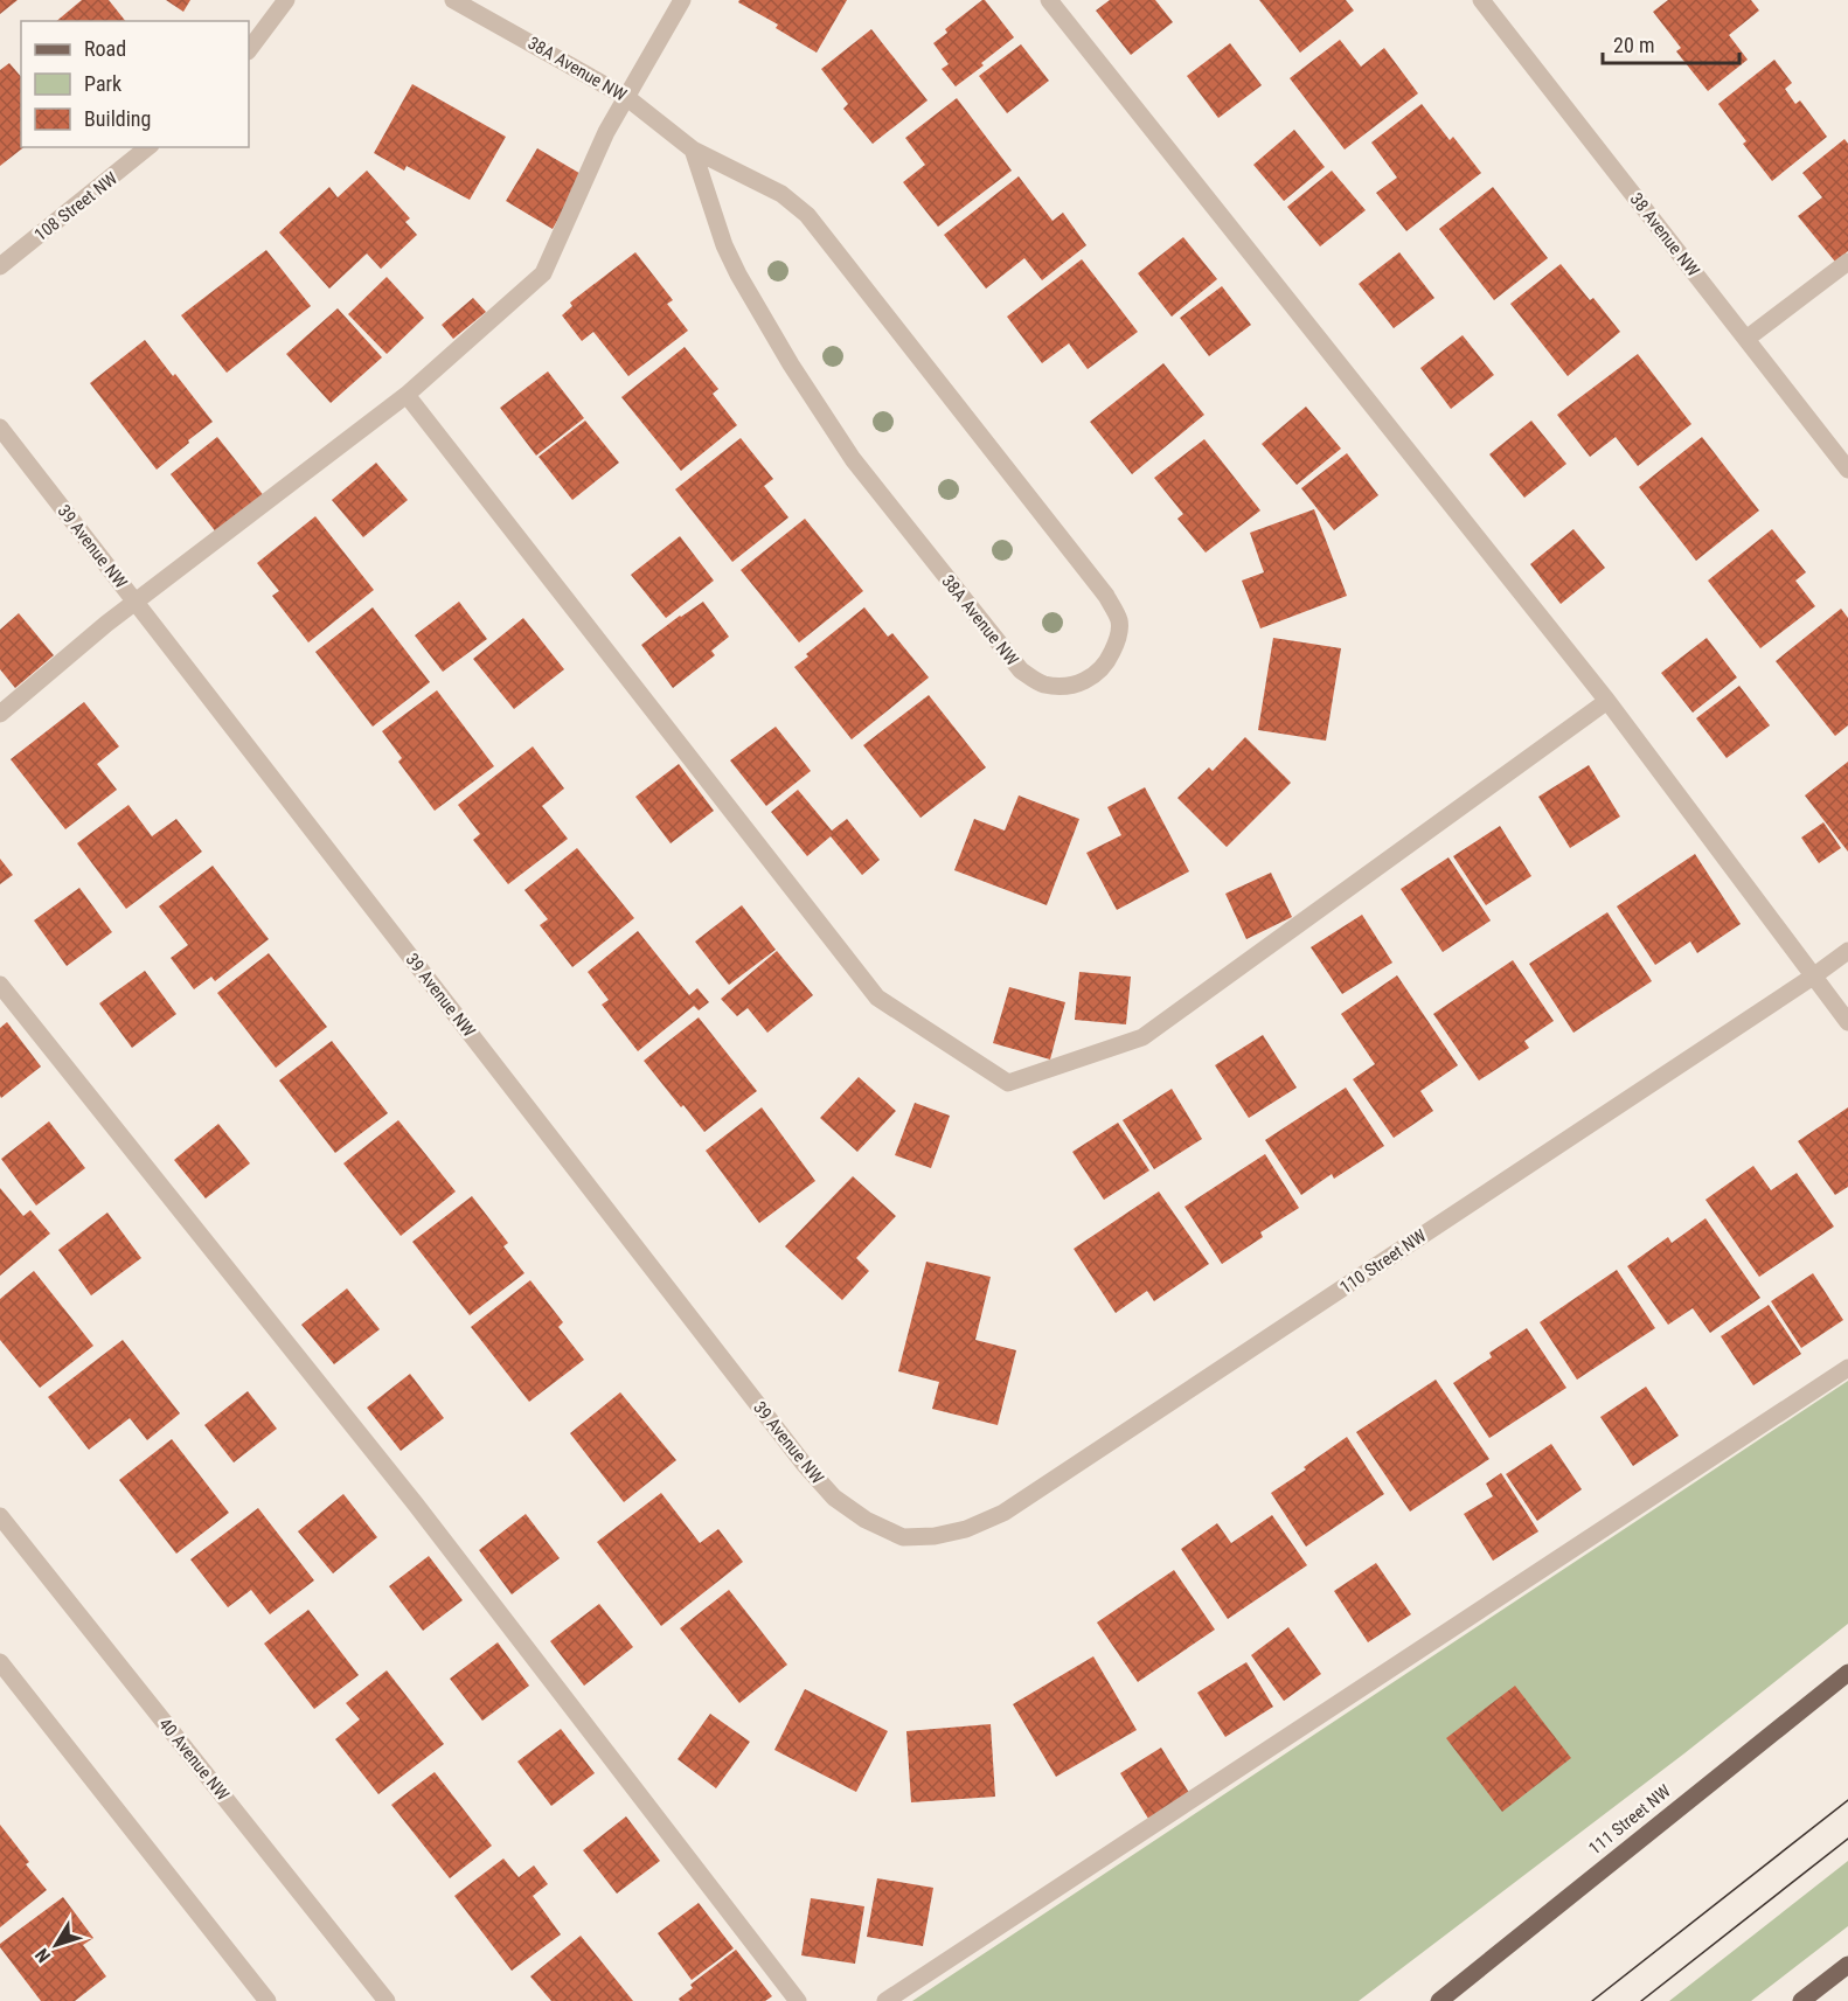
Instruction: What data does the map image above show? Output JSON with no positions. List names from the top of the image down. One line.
{"streets":{"main road":["111 Street NW"],"street":["38A Avenue NW","108 Street NW","38 Avenue NW","39 Avenue NW","110 Street NW","40 Avenue NW"]},"crossings":[["39 Avenue NW","110 Street NW"]],"legend":["Road","Park","Building"],"scale_bar":"20 m","north":"bottom left"}
